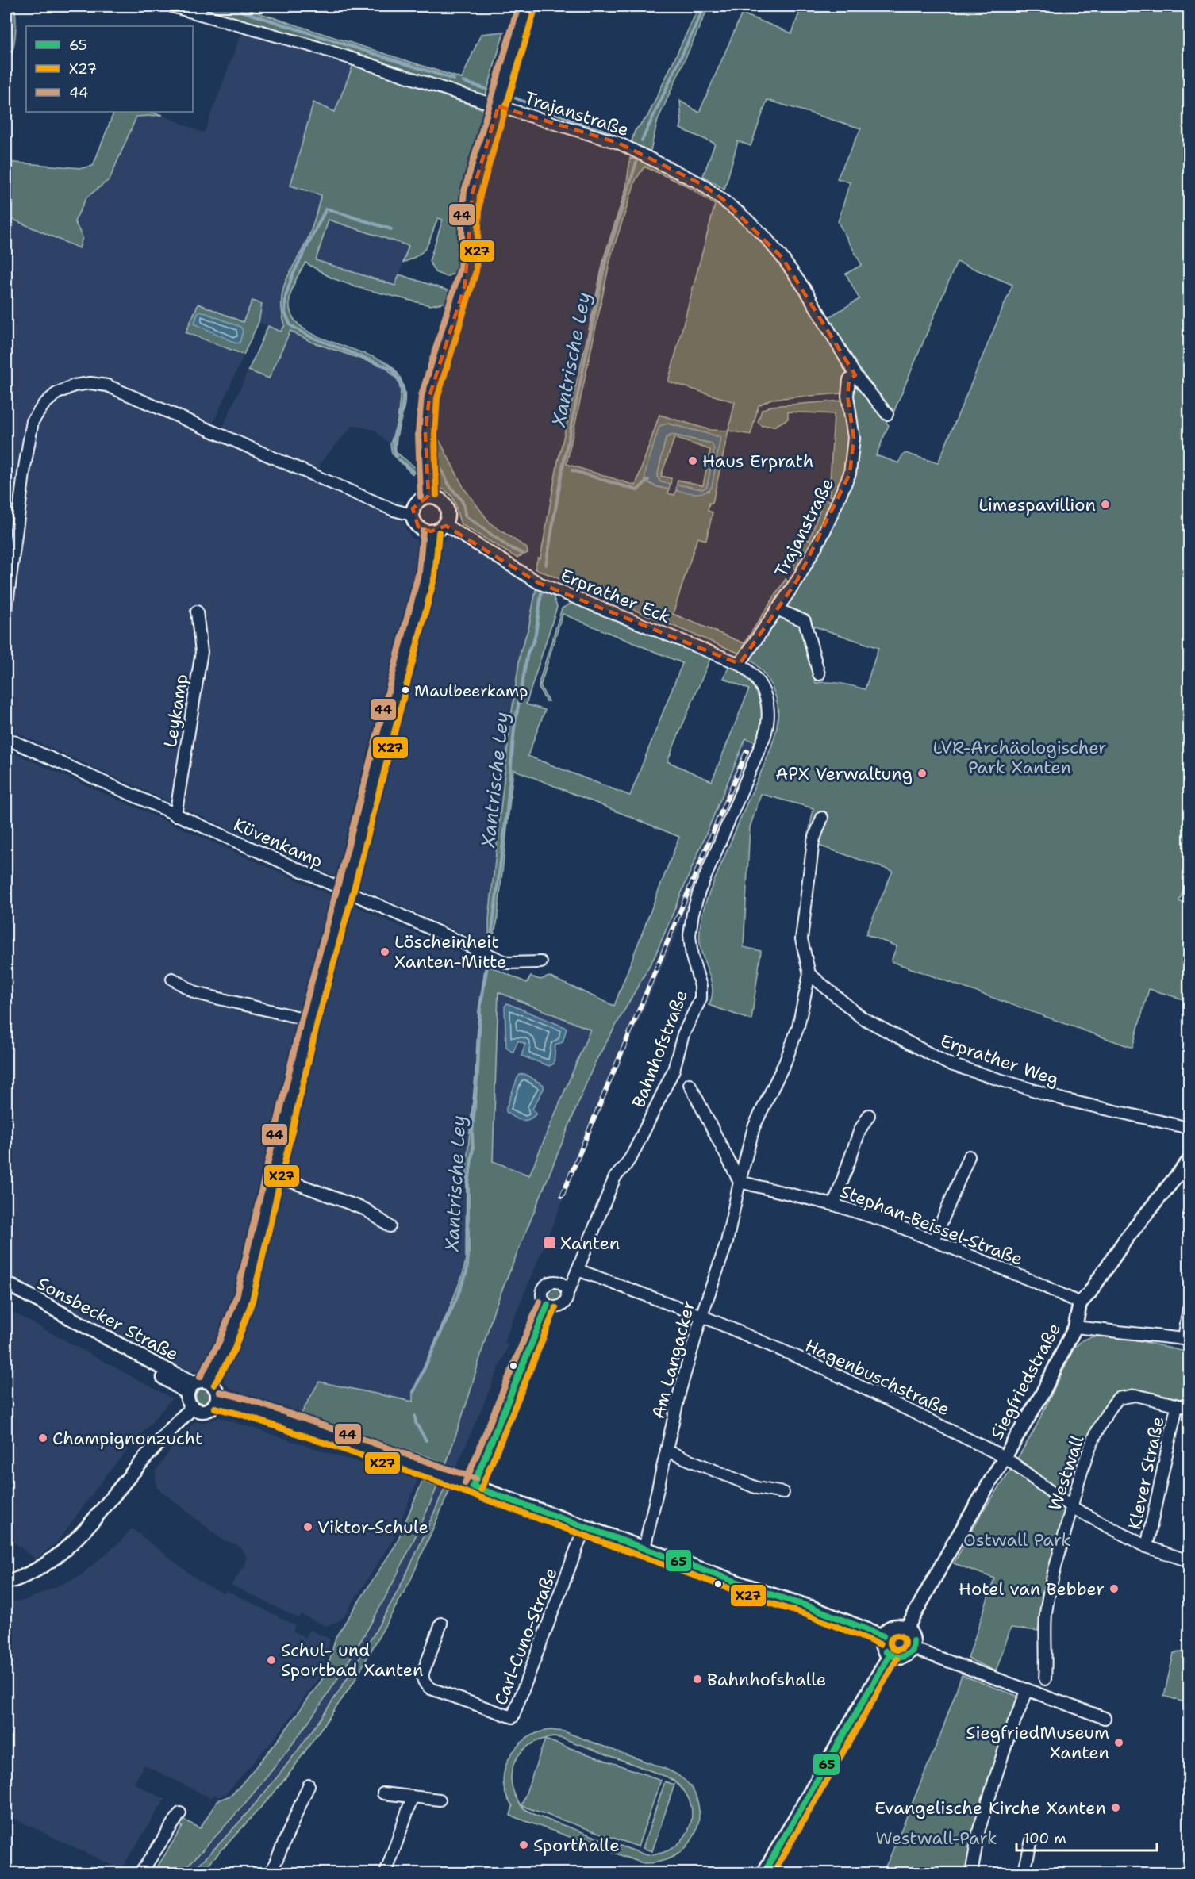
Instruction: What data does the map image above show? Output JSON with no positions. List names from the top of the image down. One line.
{"streets":{"street":["Trajanstraße","Erprather Eck","Leykamp","Küvenkamp","Bahnhofstraße","Erprather Weg","Stephan-Beissel-Straße","Sonsbecker Straße","Am Langacker","Hagenbuschstraße","Siegfriedstraße","Westwall","Klever Straße","Carl-Cuno-Straße"]},"crossings":[["Trajanstraße","Erprather Eck"],["Erprather Eck","Bahnhofstraße"],["Leykamp","Küvenkamp"],["Bahnhofstraße","Hagenbuschstraße"],["Erprather Weg","Am Langacker"],["Stephan-Beissel-Straße","Am Langacker"],["Stephan-Beissel-Straße","Siegfriedstraße"],["Am Langacker","Hagenbuschstraße"],["Hagenbuschstraße","Siegfriedstraße"],["Hagenbuschstraße","Westwall"],["Hagenbuschstraße","Klever Straße"],["Westwall","Klever Straße"]],"water":["Xantrische Ley"],"parks":["LVR-Archäologischer Park Xanten","Ostwall Park","Westwall-Park"],"places":{"other":["Haus Erprath","Limespavillion","Maulbeerkamp","APX Verwaltung","Löscheinheit Xanten-Mitte","Champignonzucht","Viktor-Schule","Hotel van Bebber","Schul- und Sportbad Xanten","Bahnhofshalle","SiegfriedMuseum Xanten","Evangelische Kirche Xanten","Sporthalle"],"transit":["Xanten"]},"lines":["transit line 44","transit line X27","transit line 65"],"legend":["65","X27","44"],"scale_bar":"100 m"}
